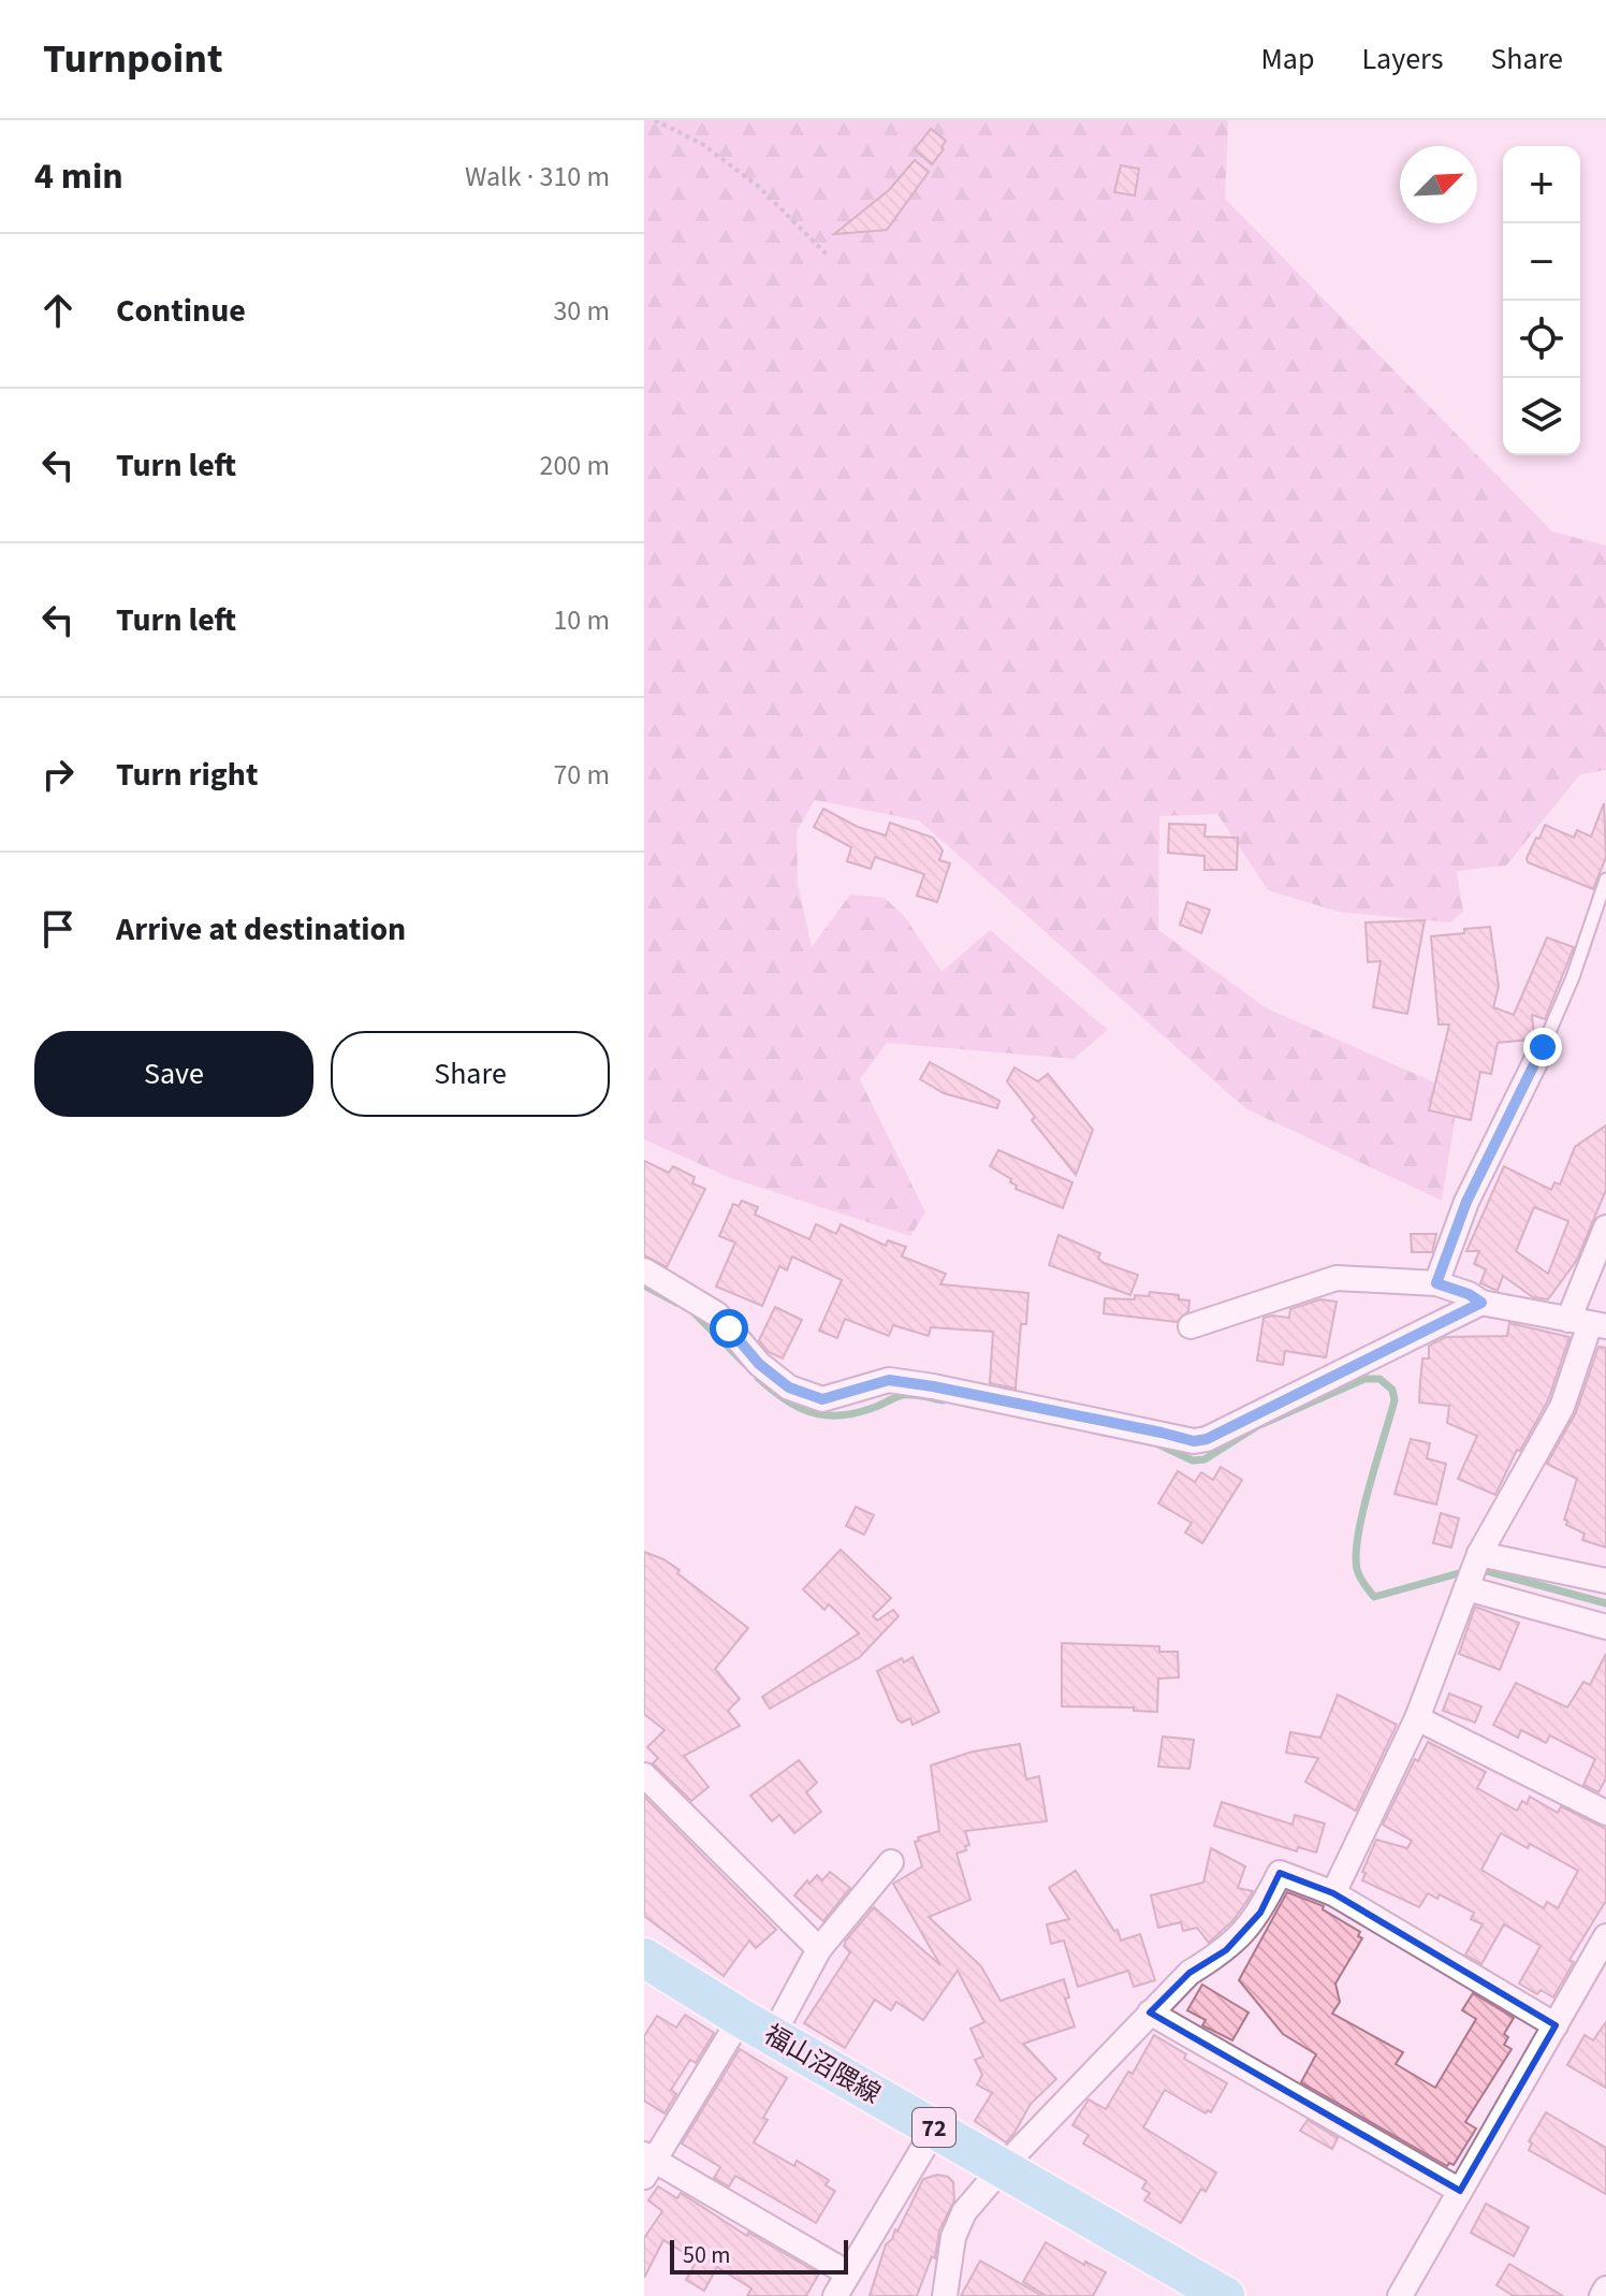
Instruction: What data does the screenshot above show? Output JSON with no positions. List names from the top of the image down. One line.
{"streets":{"main road":["福山沼隈線","72"]},"scale_bar":"50 m","north":"top right","page":{"header":"Turnpoint","nav":["Map","Layers","Share"],"heading":["4 min","Walk · 310 m"],"map_buttons":["+","−"],"list":[["Continue","30 m"],["Turn left","200 m"],["Turn left","10 m"],["Turn right","70 m"],"Arrive at destination"],"buttons":["Save","Share"],"scale":"50 m"}}
